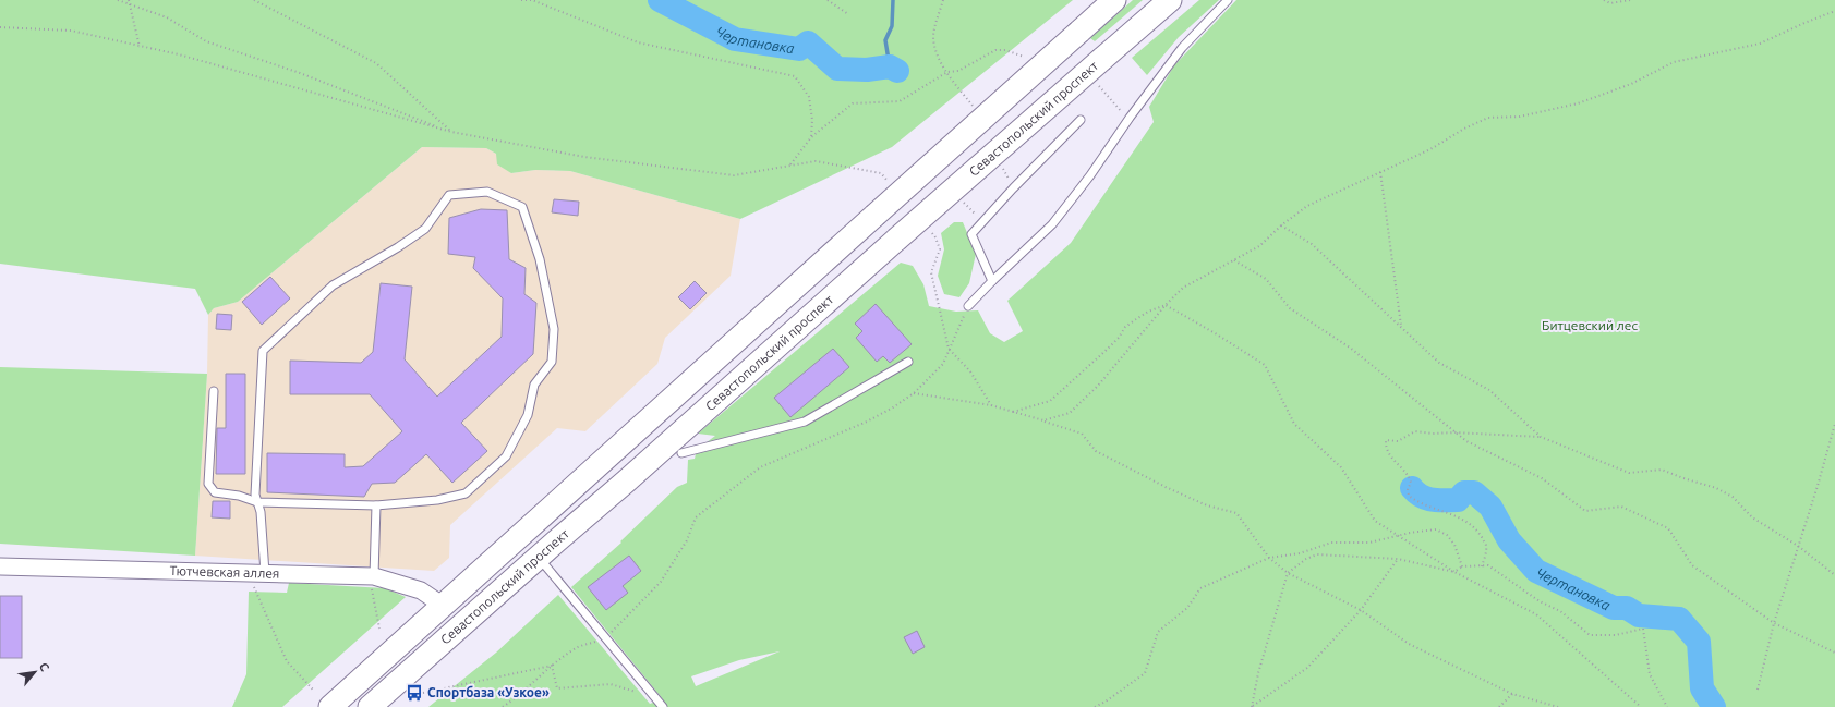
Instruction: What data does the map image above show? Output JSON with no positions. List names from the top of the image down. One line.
{"streets":{"main road":["Севастопольский проспект"],"street":["Тютчевская аллея"]},"crossings":[["Севастопольский проспект","Тютчевская аллея"]],"water":["Чертановка"],"parks":["Битцевский лес"],"places":{"bus stop":["Спортбаза «Узкое»"]},"north":"top right"}
